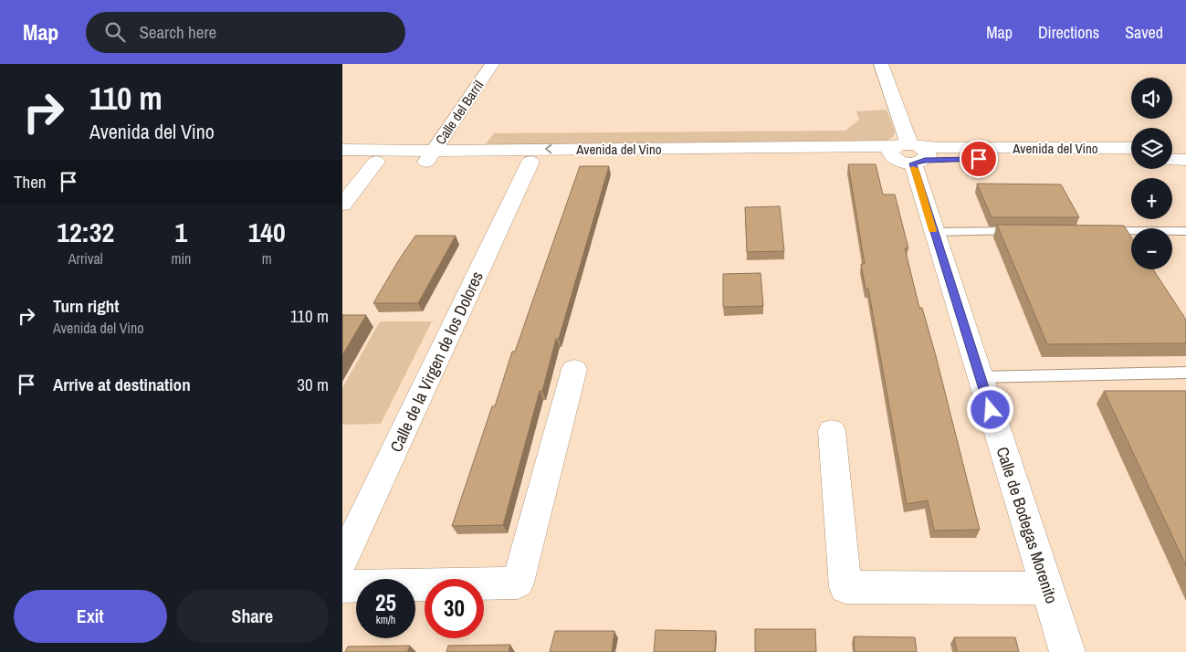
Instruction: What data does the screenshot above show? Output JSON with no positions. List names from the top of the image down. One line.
{"streets":{"street":["Calle del Barril","Avenida del Vino","Calle de la Virgen de los Dolores","Calle de Bodegas Morenito"]},"crossings":[["Calle del Barril","Avenida del Vino"],["Avenida del Vino","Calle de la Virgen de los Dolores"],["Avenida del Vino","Calle de Bodegas Morenito"]],"page":{"header":"Map","search":"Search here","nav":["Map","Directions","Saved"],"turn":["110 m","Avenida del Vino"],"map_buttons":["+","−"],"then":"Then","eta":["12:32","Arrival","1","min","140","m"],"list":[{"name":"Turn right","note":"Avenida del Vino","value":"110 m"},{"name":"Arrive at destination","value":"30 m"}],"speed":"25 km/h","limit":"30","buttons":["Exit","Share"]}}
